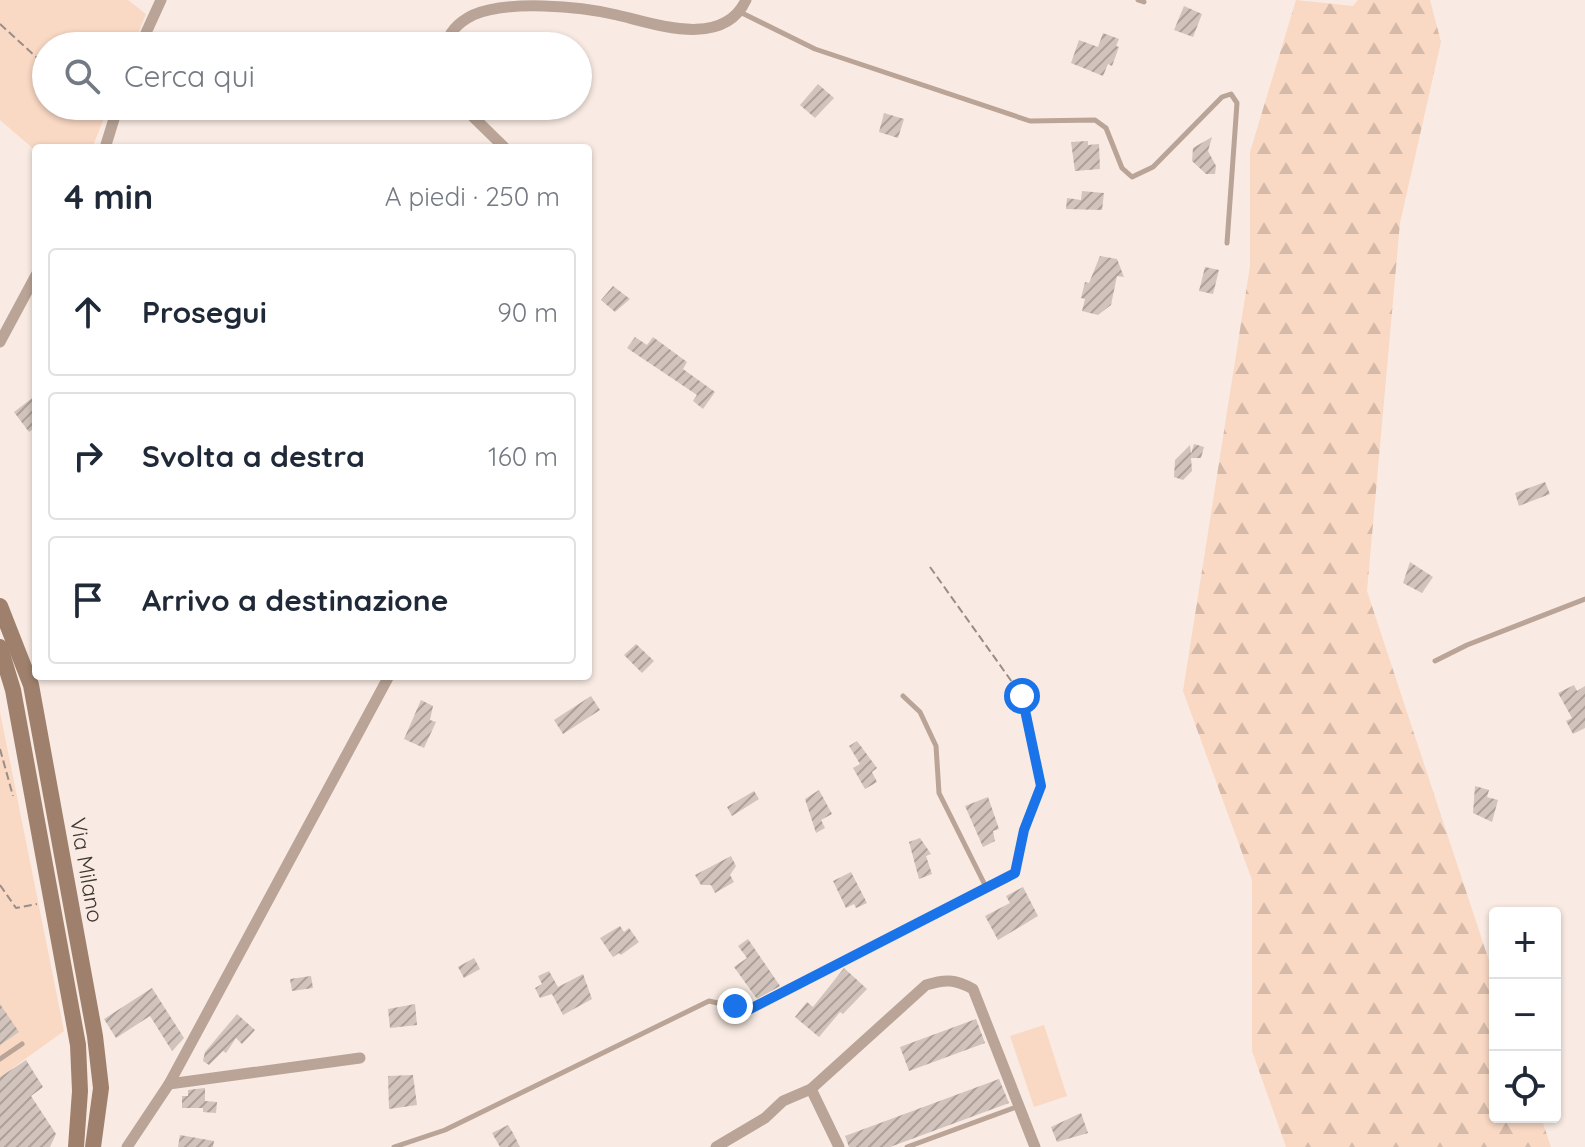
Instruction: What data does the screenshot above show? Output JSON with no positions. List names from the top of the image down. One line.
{"streets":{"main road":["Via Milano"]},"page":{"search":"Cerca qui","heading":["4 min","A piedi · 250 m"],"list":[["Prosegui","90 m"],["Svolta a destra","160 m"],"Arrivo a destinazione"],"map_buttons":["+","−"]}}
